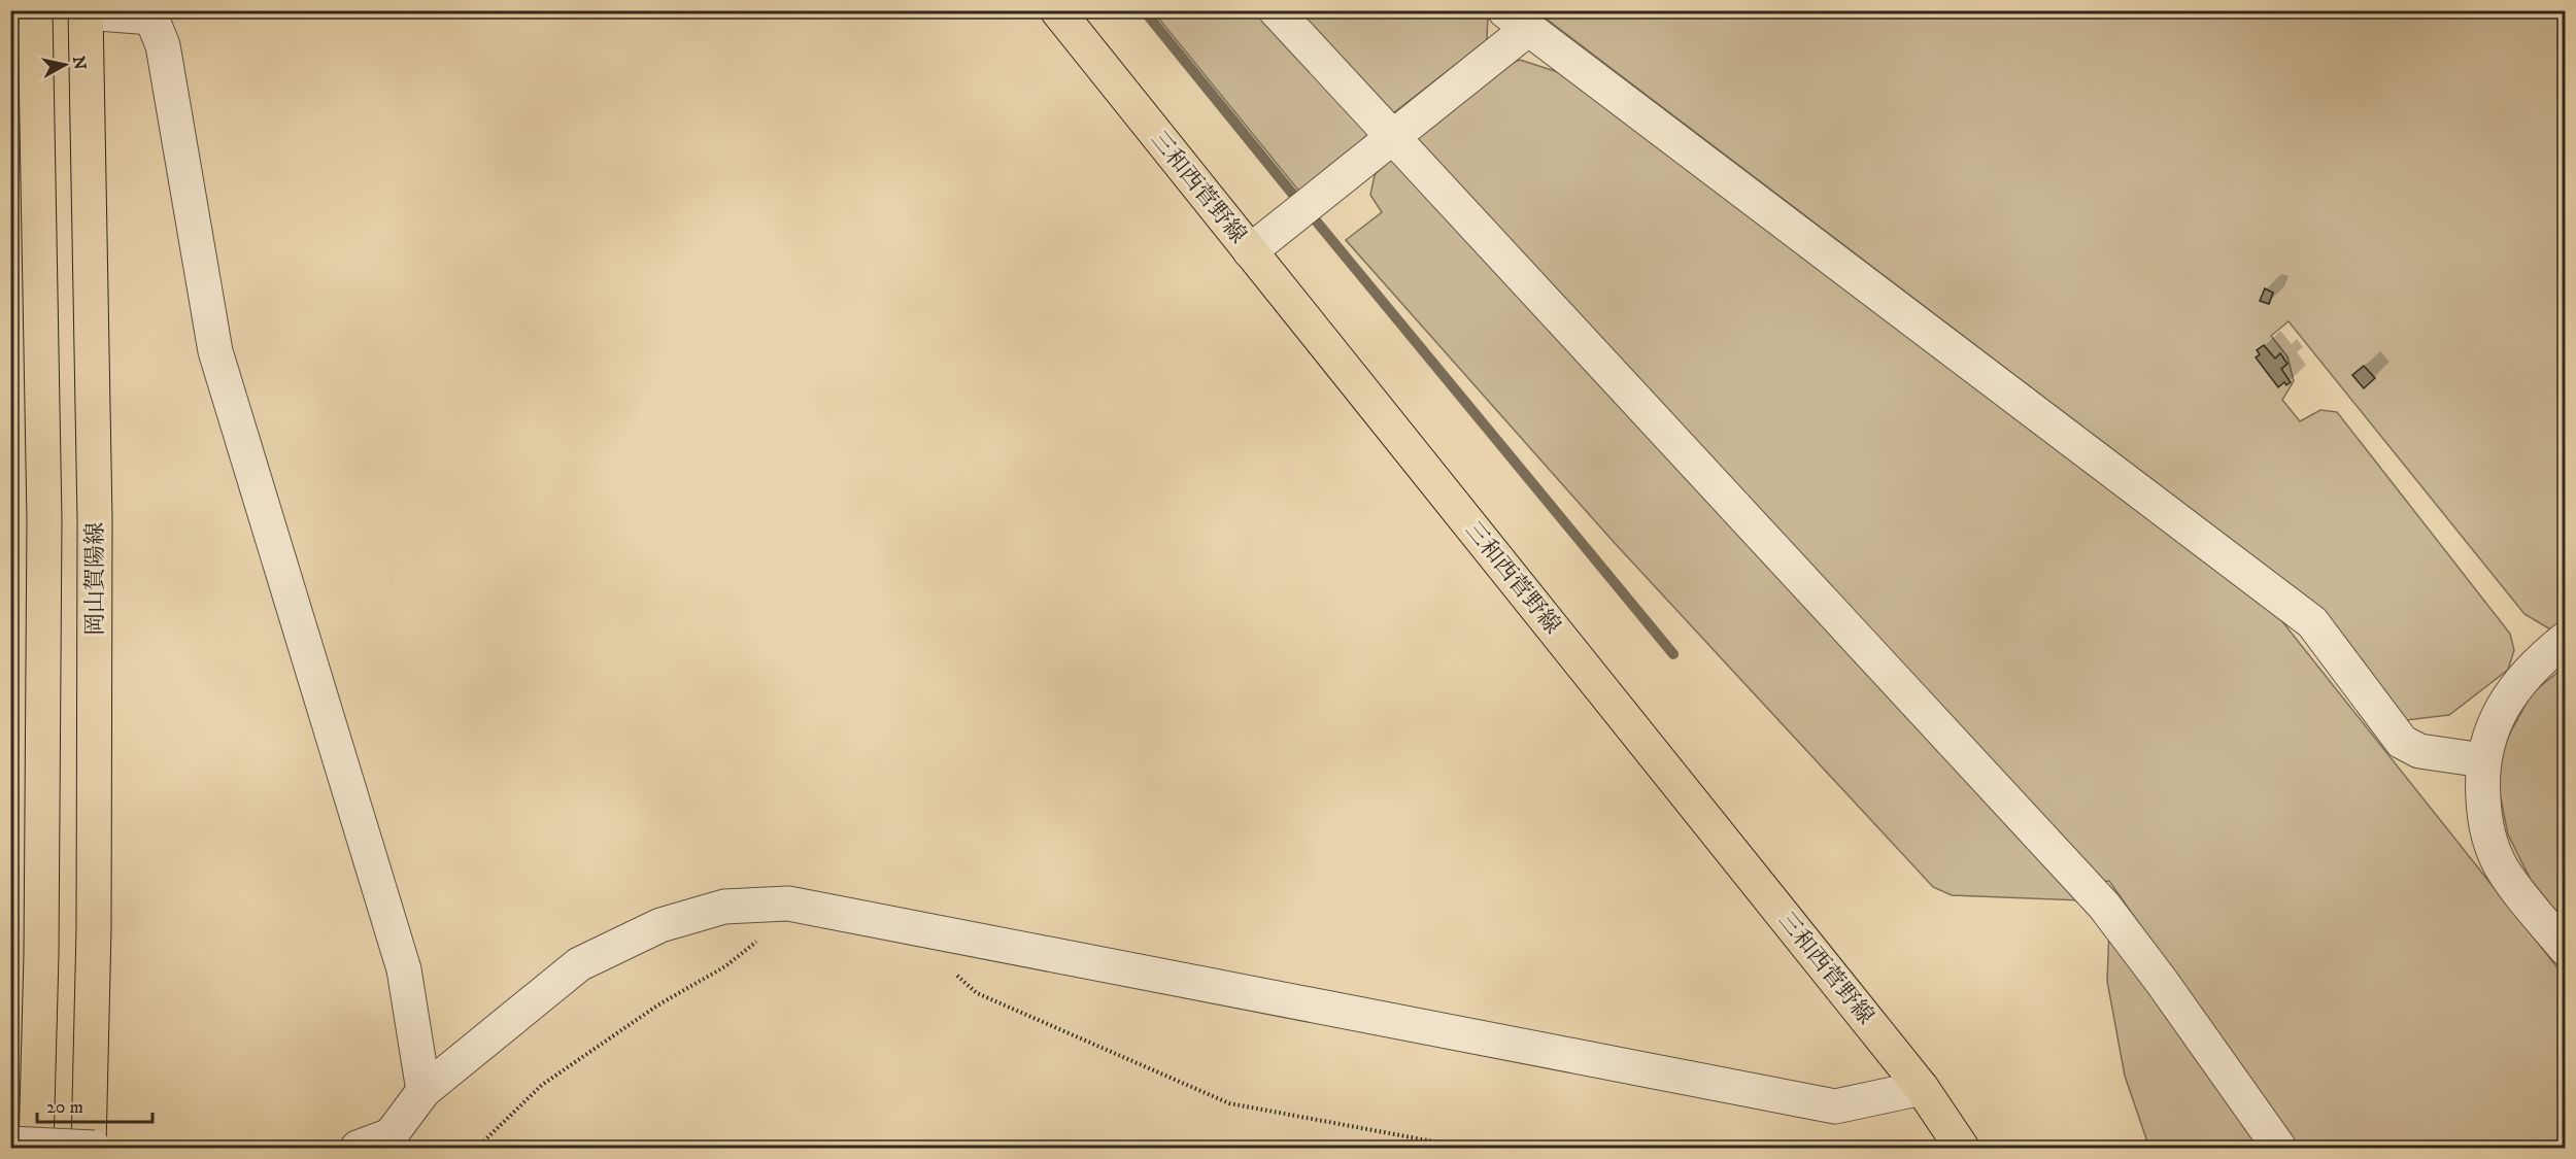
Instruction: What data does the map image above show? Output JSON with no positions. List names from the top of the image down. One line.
{"streets":{"main road":["三和西菅野線","岡山賀陽線"]},"scale_bar":"20 m","north":"right"}
